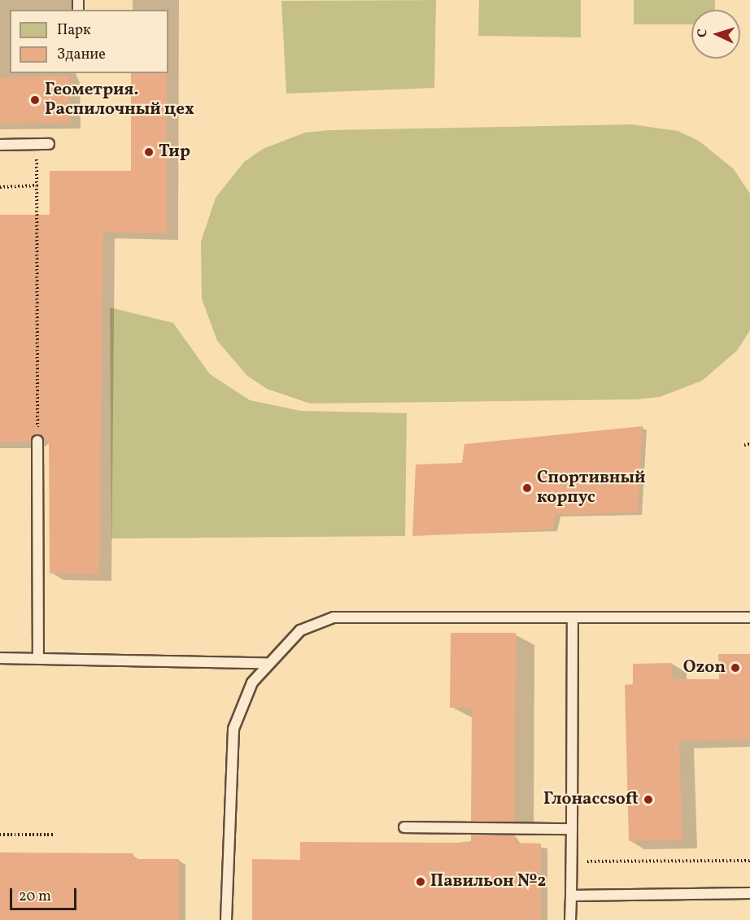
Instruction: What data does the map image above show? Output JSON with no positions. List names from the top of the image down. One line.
{"places":["Геометрия. Распилочный цех","Тир","Спортивный корпус","Ozon","Глонассsoft","Павильон №2"],"legend":["Парк","Здание"],"scale_bar":"20 m","north":"left"}
